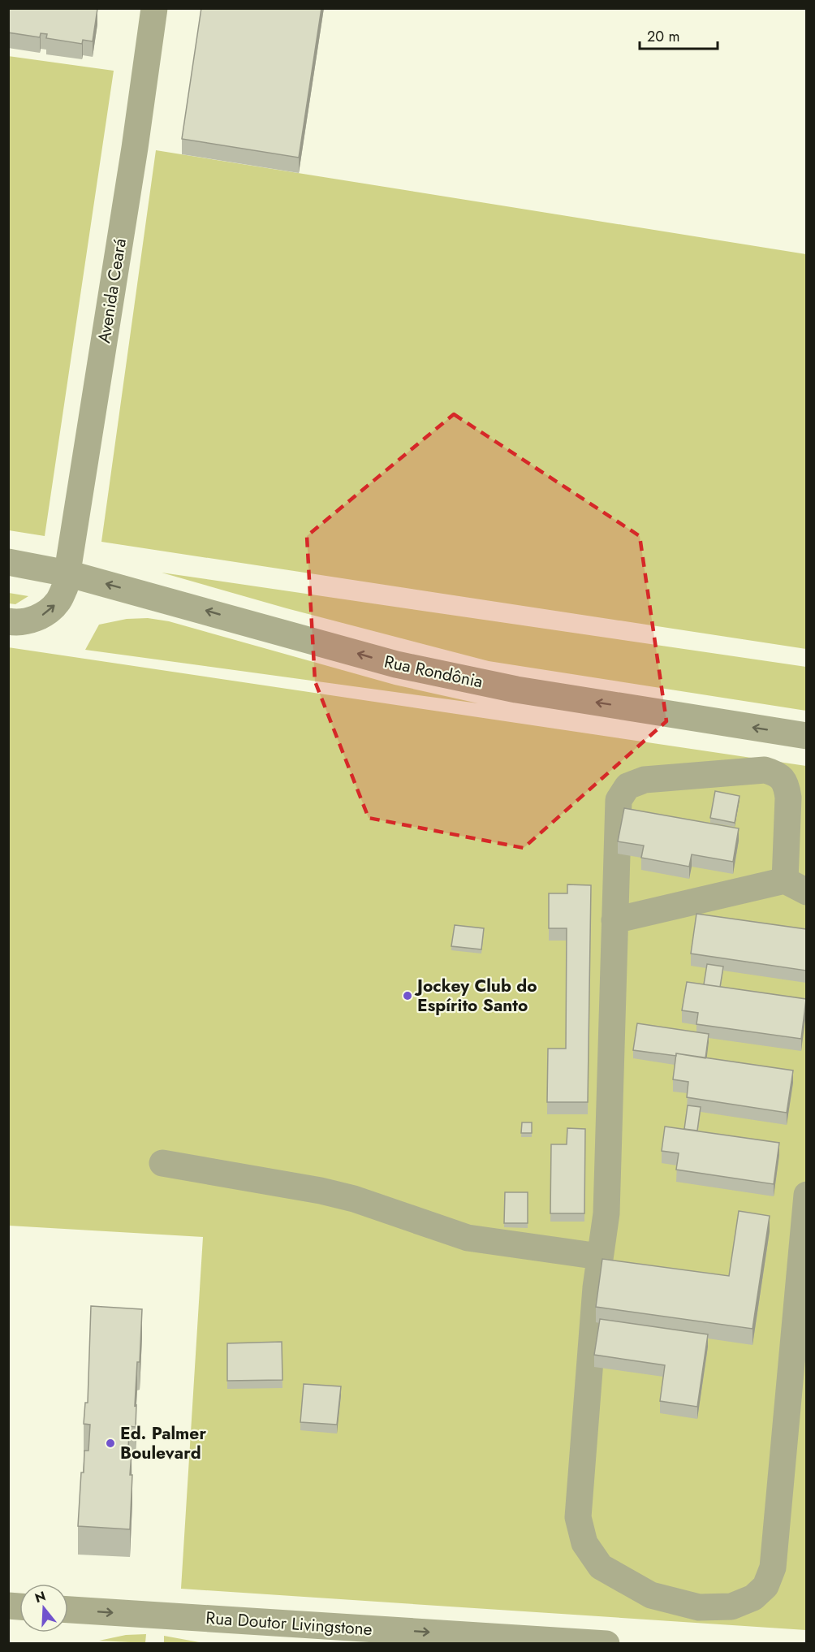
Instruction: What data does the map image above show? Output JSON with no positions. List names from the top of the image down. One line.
{"streets":{"street":["Avenida Ceará","Rua Rondônia","Rua Doutor Livingstone"]},"crossings":[["Avenida Ceará","Rua Rondônia"]],"one_way":["Rua Rondônia","Rua Doutor Livingstone"],"places":["Jockey Club do Espírito Santo","Ed. Palmer Boulevard"],"scale_bar":"20 m","north":"top"}
